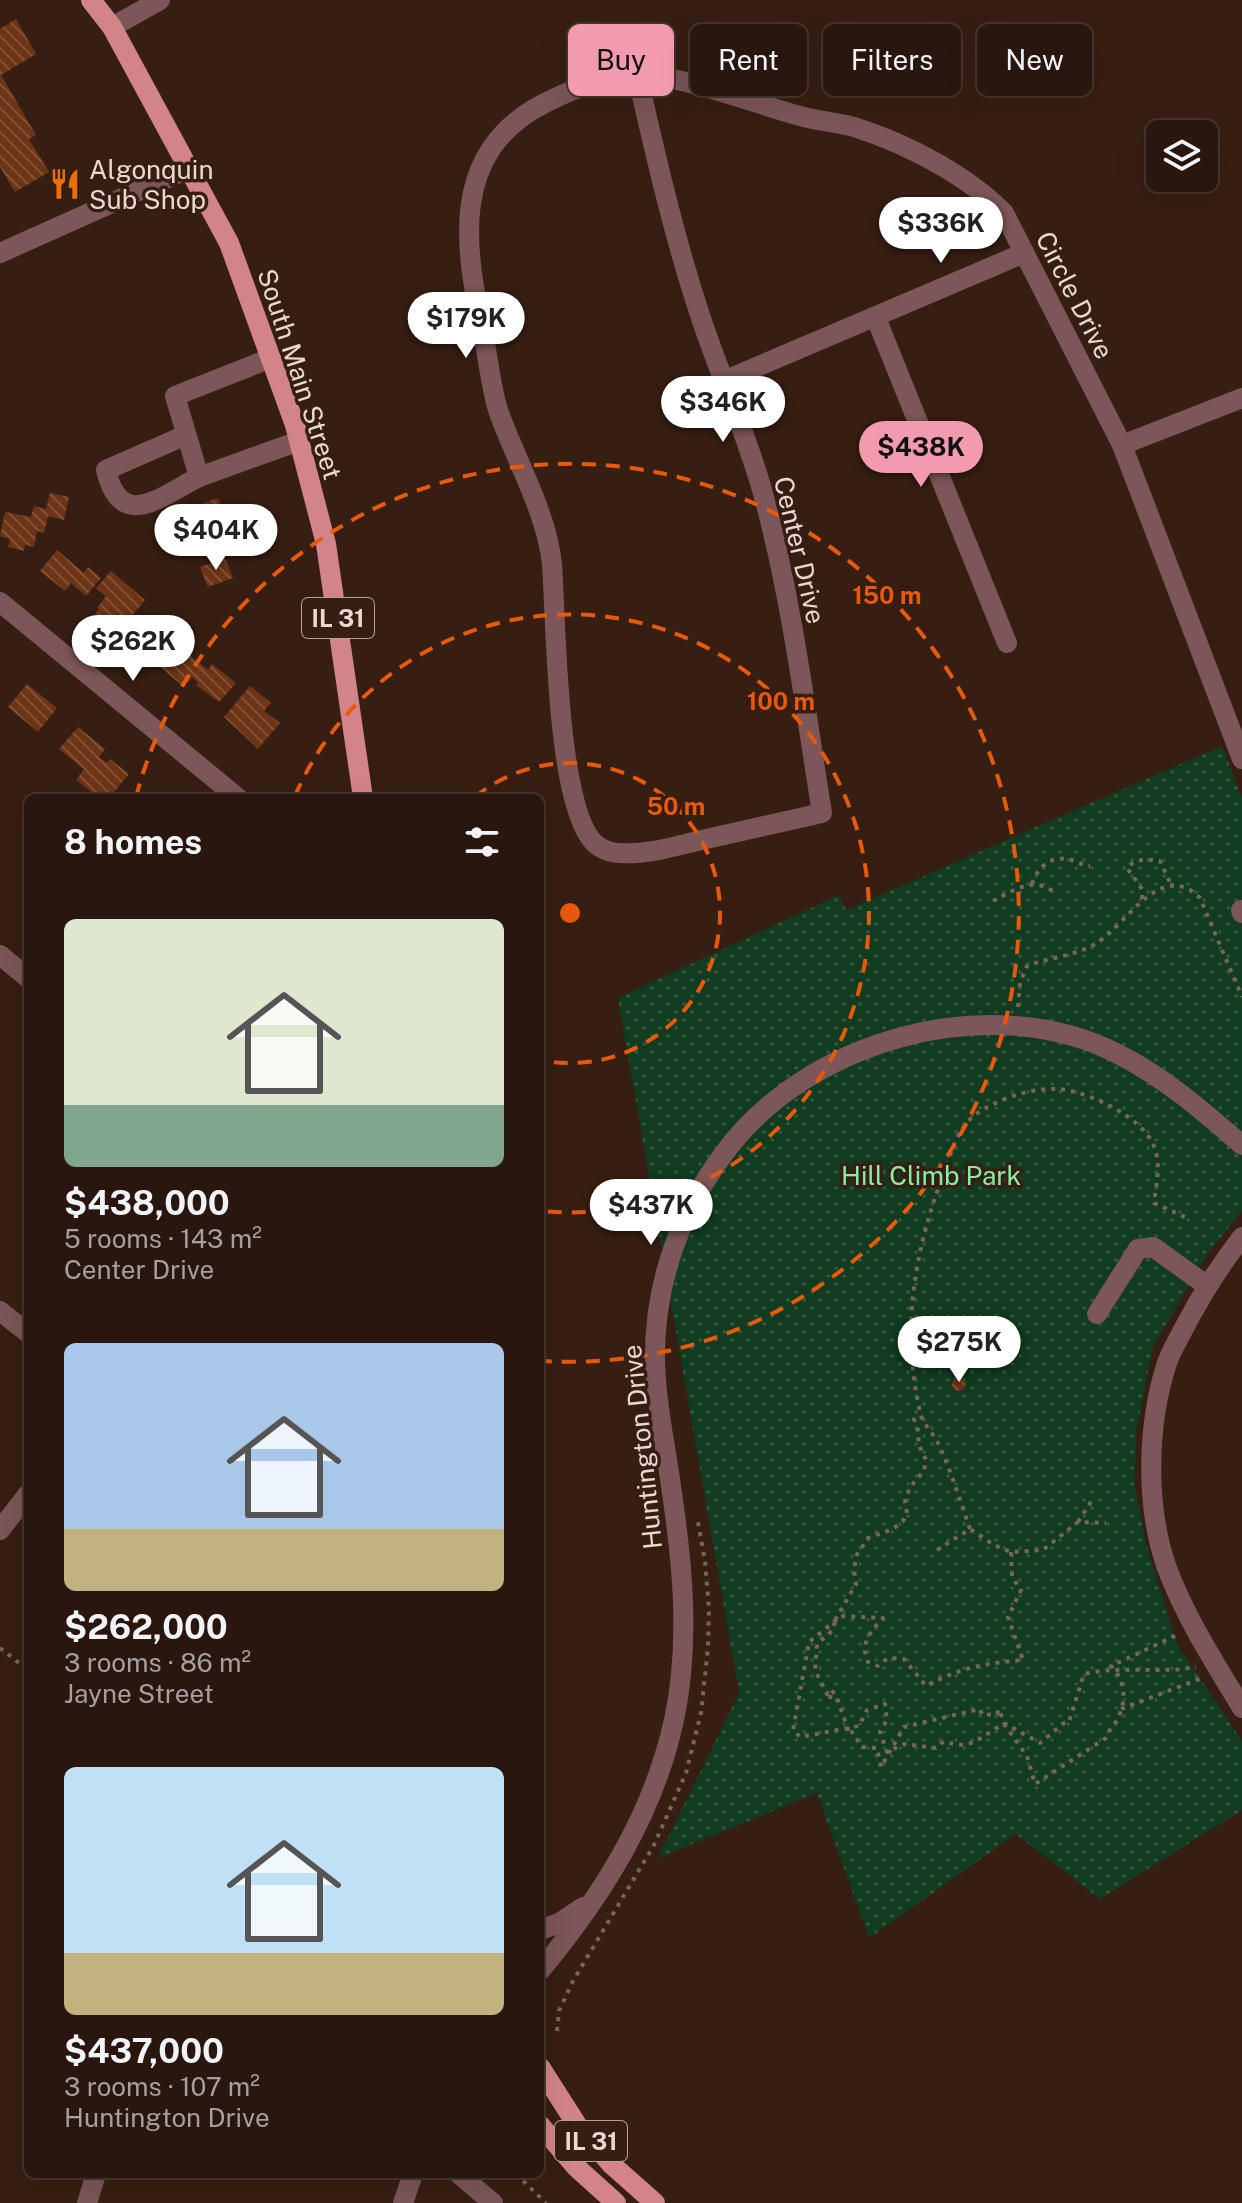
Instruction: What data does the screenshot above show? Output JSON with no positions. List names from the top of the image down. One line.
{"streets":{"main road":["South Main Street","IL 31"],"street":["Circle Drive","Center Drive","Huntington Drive"]},"crossings":[["Circle Drive","Center Drive"]],"parks":["Hill Climb Park"],"places":{"restaurant":["Algonquin Sub Shop"]},"page":{"chip":["Buy","Rent","Filters","New"],"price":["$336K","$179K","$346K","$438K","$404K","$262K","$437K","$275K"],"heading":"8 homes","list":[{"name":"$438,000","note":"5 rooms · 143 m² · Center Drive"},{"name":"$262,000","note":"3 rooms · 86 m² · Jayne Street"},{"name":"$437,000","note":"3 rooms · 107 m² · Huntington Drive"}]},"rings":["150 m","100 m","50 m"]}
